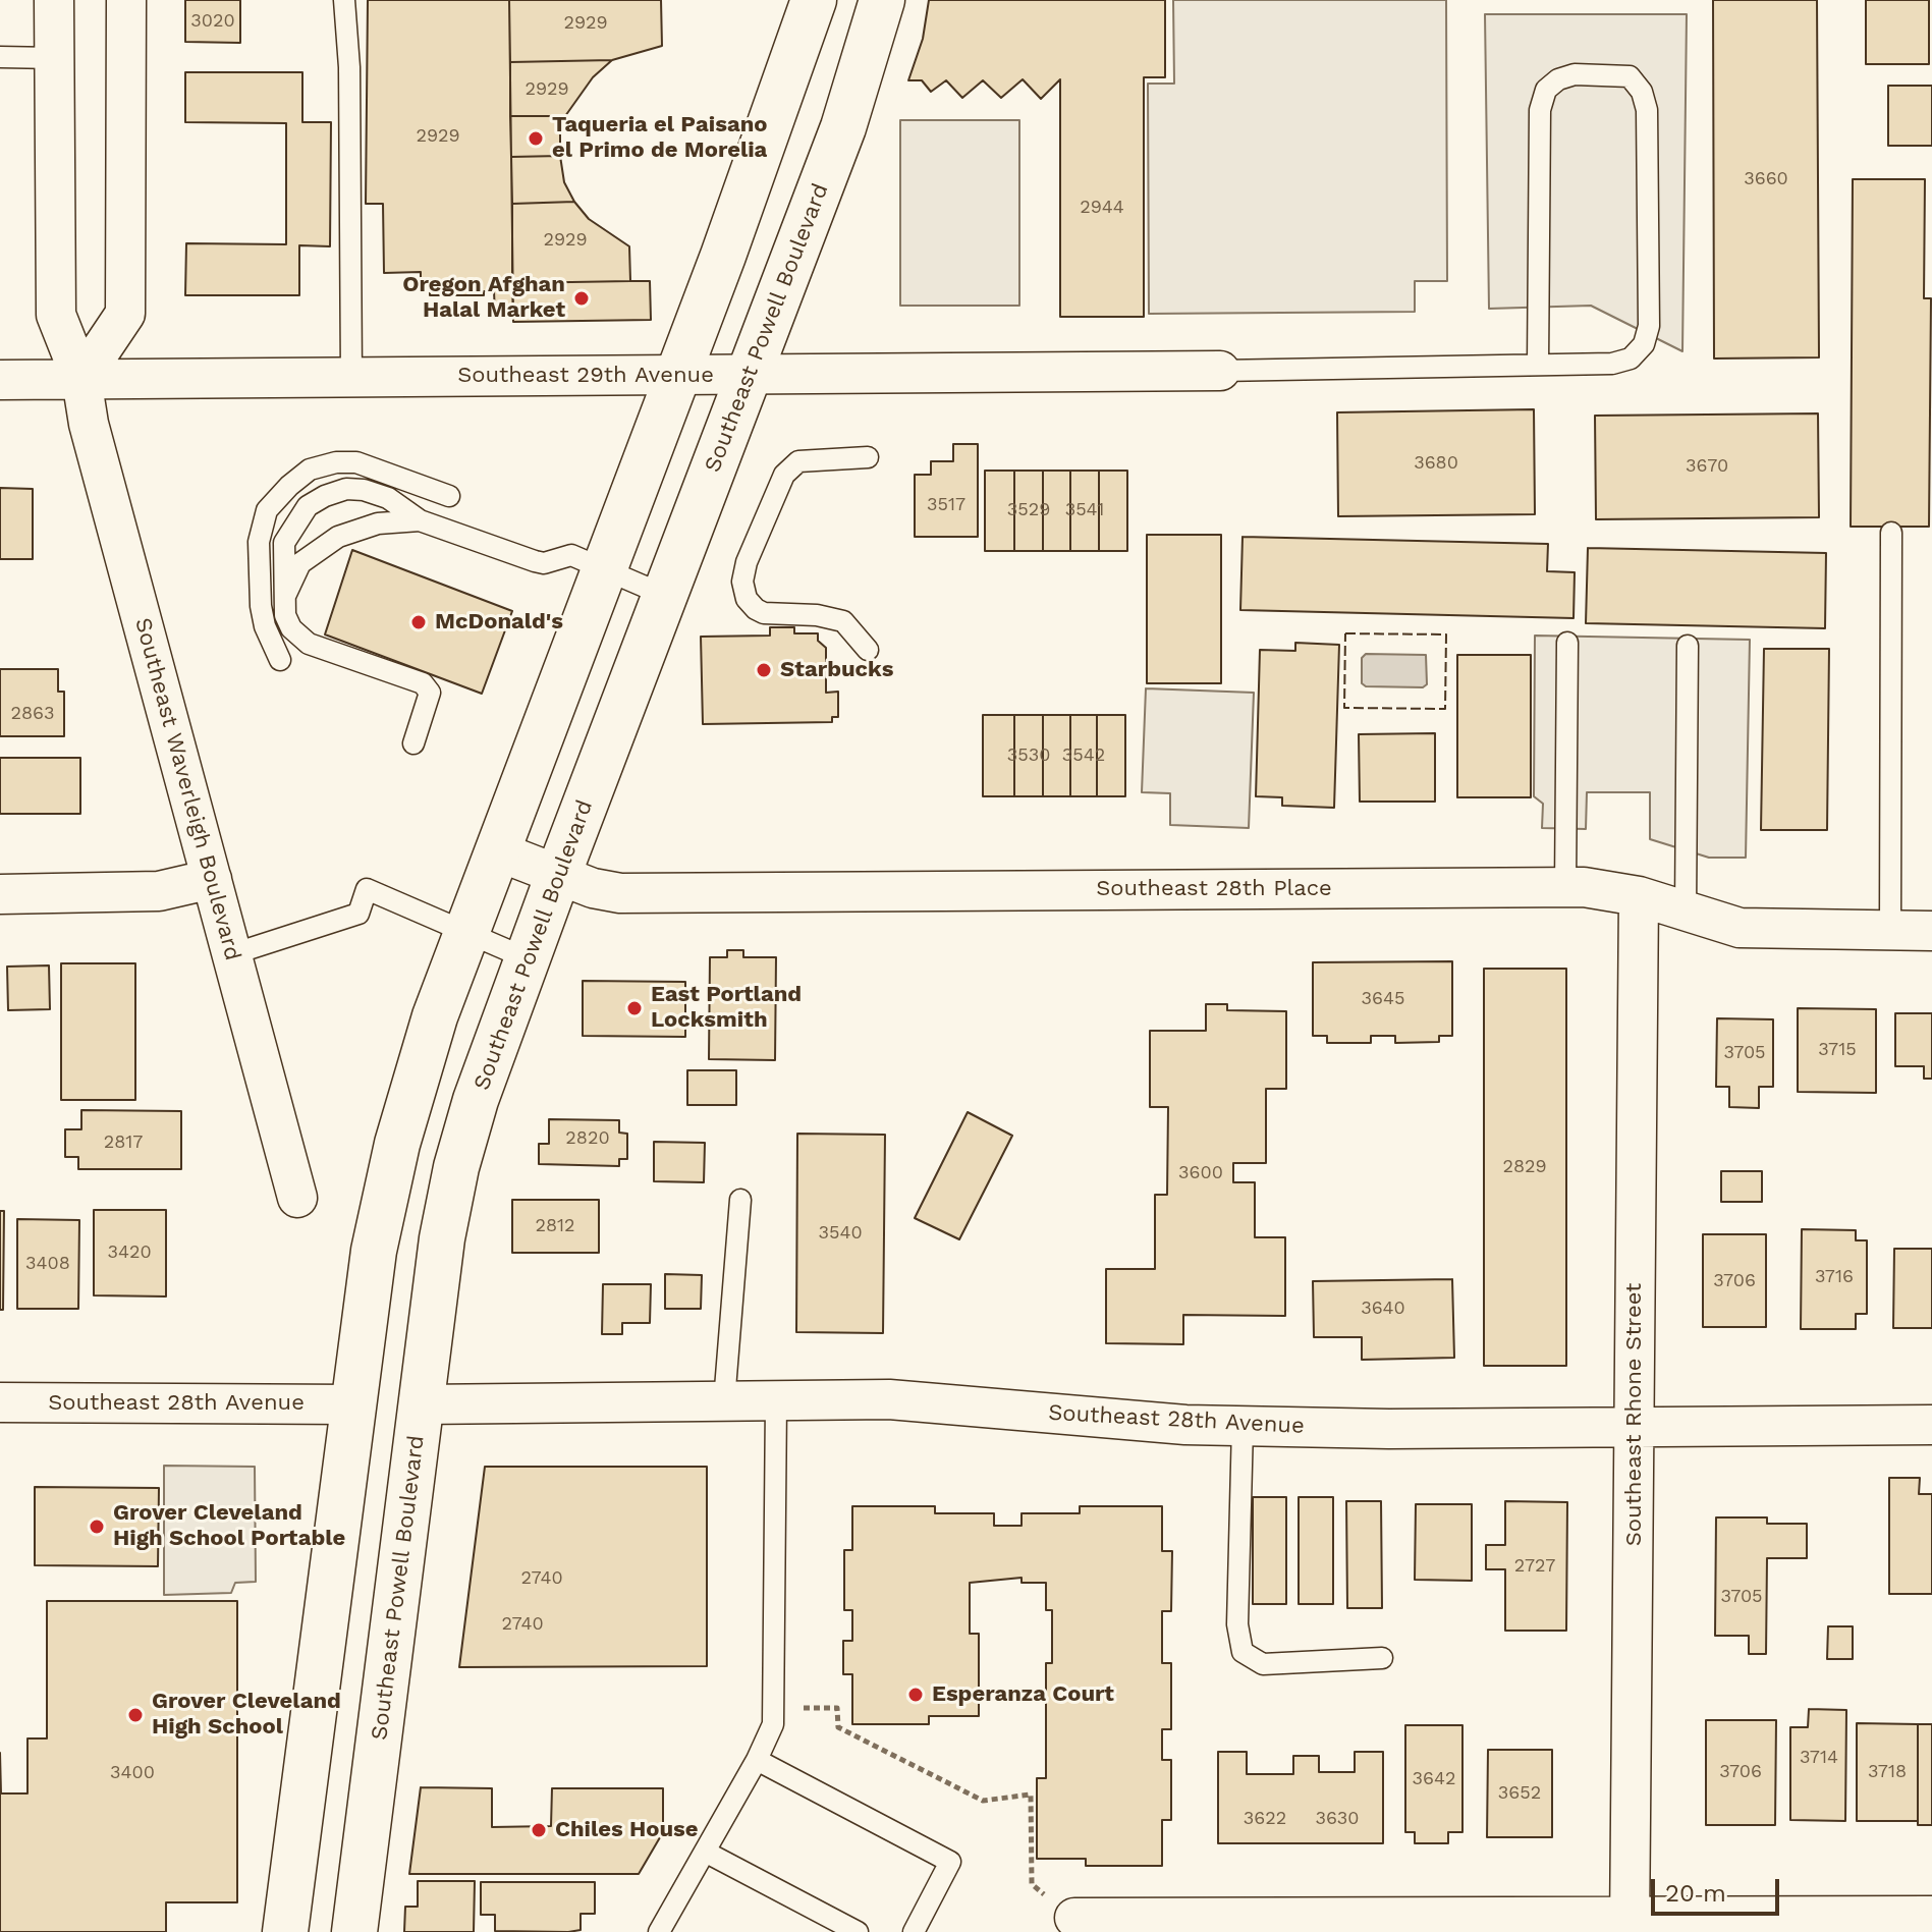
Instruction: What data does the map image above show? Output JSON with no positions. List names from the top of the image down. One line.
{"streets":{"main road":["Southeast Powell Boulevard"],"street":["Southeast 29th Avenue","Southeast Waverleigh Boulevard","Southeast 28th Place","Southeast 28th Avenue","Southeast Rhone Street"]},"crossings":[["Southeast Powell Boulevard","Southeast 29th Avenue"],["Southeast Powell Boulevard","Southeast 28th Place"],["Southeast Powell Boulevard","Southeast 28th Avenue"],["Southeast 29th Avenue","Southeast Waverleigh Boulevard"],["Southeast 28th Place","Southeast Rhone Street"],["Southeast 28th Avenue","Southeast Rhone Street"]],"places":["Taqueria el Paisano el Primo de Morelia","Oregon Afghan Halal Market","McDonald's","Starbucks","East Portland Locksmith","Grover Cleveland High School Portable","Esperanza Court","Grover Cleveland High School","Chiles House"],"house_numbers":["3020","2929","2929","2929","3660","2944","2929","3680","3670","3517","3529","3541","2863","3530","3542","3645","3715","3705","2820","2817","2829","3600","2812","3540","3420","3408","3716","3706","3640","2727","2740","3705","2740","3714","3706","3718","3400","3642","3652","3622","3630"],"scale_bar":"20 m"}
